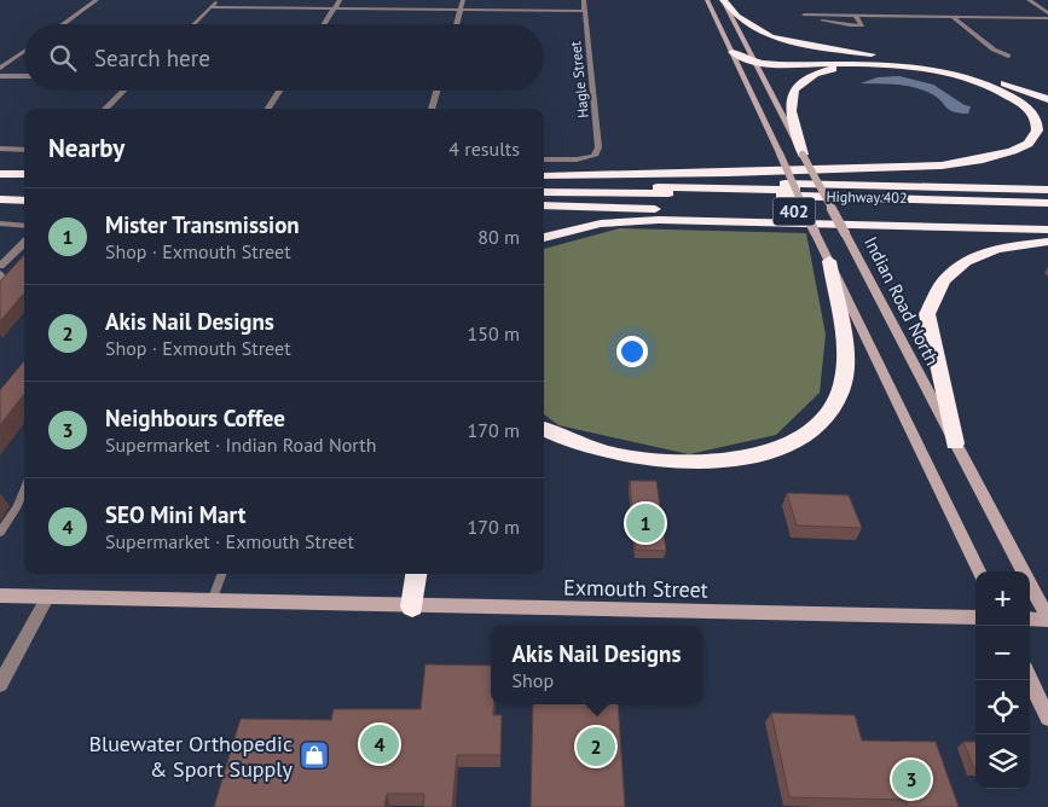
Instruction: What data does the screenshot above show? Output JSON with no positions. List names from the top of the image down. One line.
{"streets":{"highway":["Highway 402","402"],"main road":["Indian Road North","Exmouth Street"],"street":["Hagle Street"]},"places":{"shop":["Bluewater Orthopedic & Sport Supply"]},"page":{"search":"Search here","heading":["Nearby","4 results"],"list":[{"mark":"1","name":"Mister Transmission","note":"Shop · Exmouth Street","value":"80 m"},{"mark":"2","name":"Akis Nail Designs","note":"Shop · Exmouth Street","value":"150 m"},{"mark":"3","name":"Neighbours Coffee","note":"Supermarket · Indian Road North","value":"170 m"},{"mark":"4","name":"SEO Mini Mart","note":"Supermarket · Exmouth Street","value":"170 m"}],"pins":["1","4","2","3"],"map_buttons":["+","−"],"popup":["Akis Nail Designs","Shop"]}}
